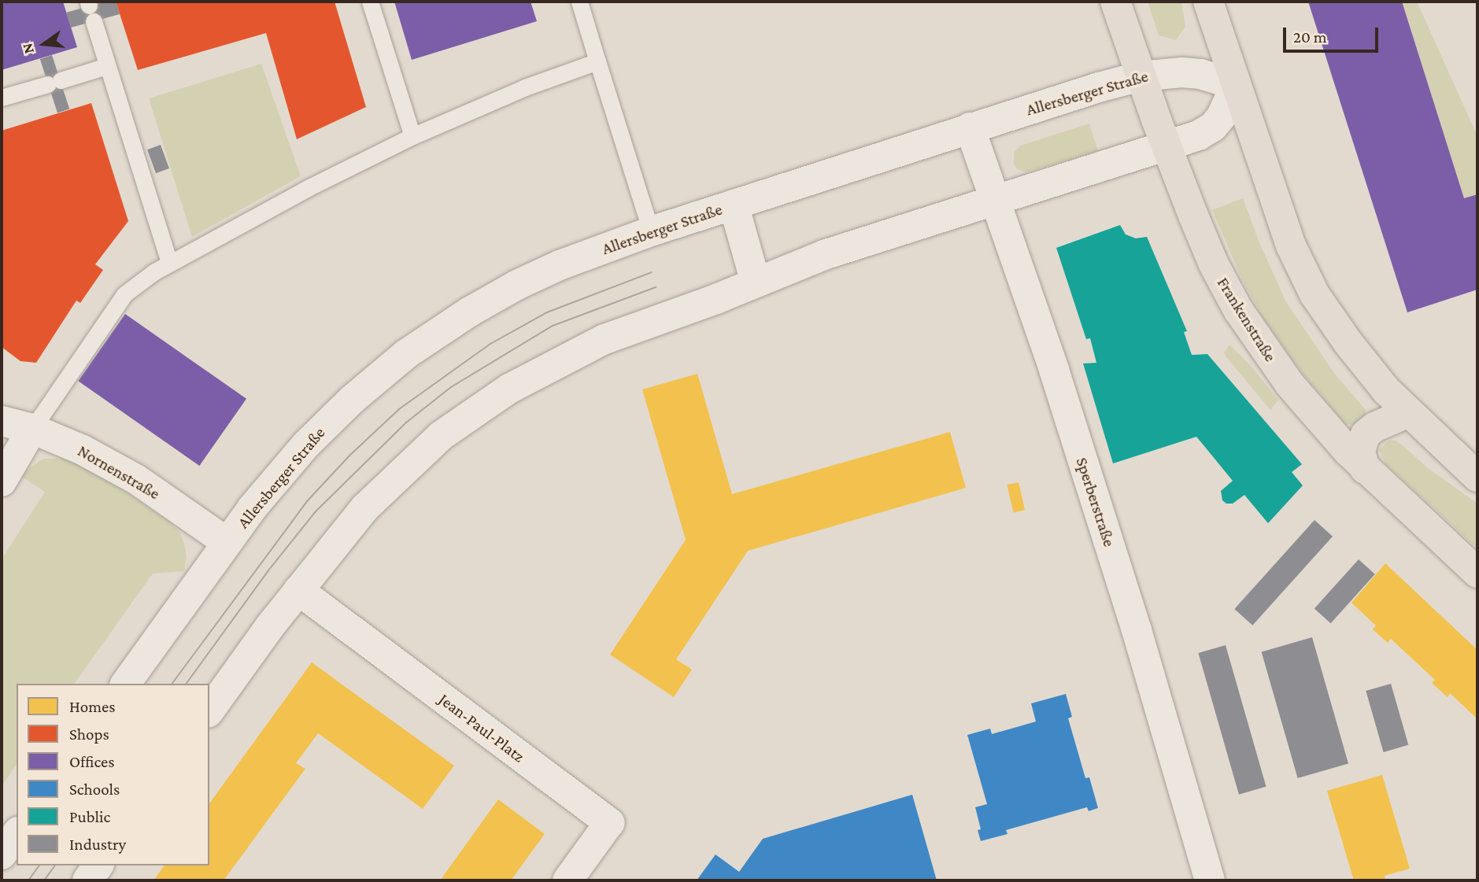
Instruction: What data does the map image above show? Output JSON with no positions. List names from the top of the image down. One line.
{"streets":{"main road":["Allersberger Straße","Frankenstraße","Nornenstraße","Sperberstraße","Jean-Paul-Platz"]},"crossings":[["Allersberger Straße","Frankenstraße"],["Allersberger Straße","Nornenstraße"],["Allersberger Straße","Sperberstraße"]],"legend":["Homes","Shops","Offices","Schools","Public","Industry"],"scale_bar":"20 m","north":"left"}
